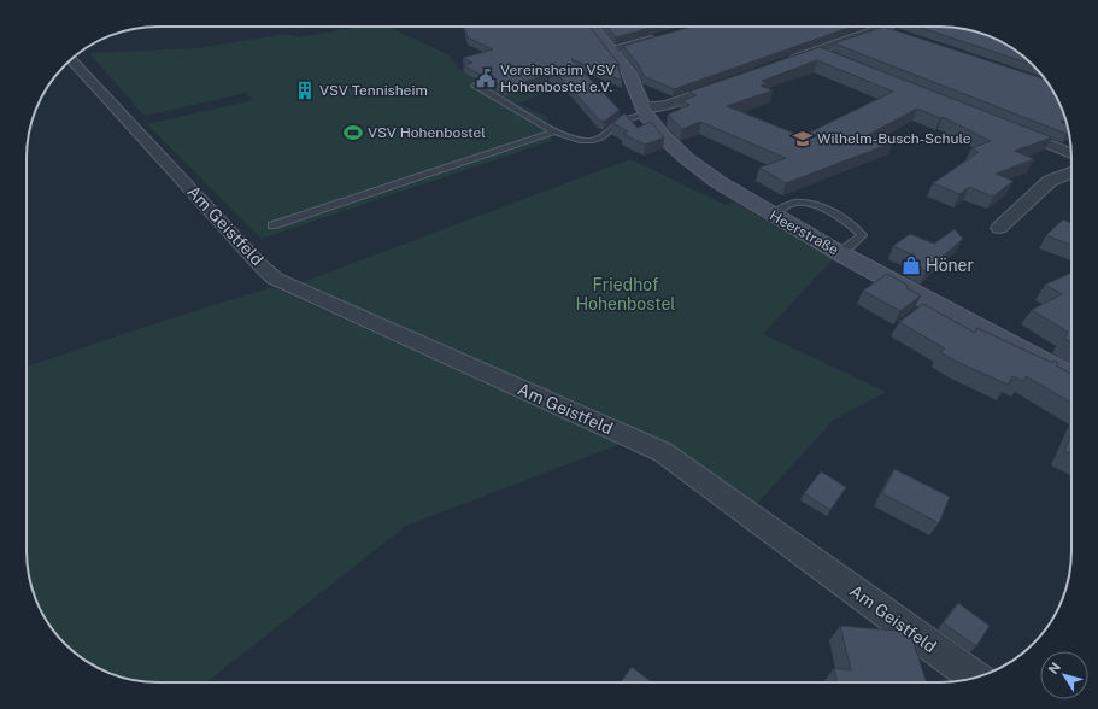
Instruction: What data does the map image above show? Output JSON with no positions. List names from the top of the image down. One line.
{"streets":{"street":["Am Geistfeld","Heerstraße"]},"parks":["Friedhof Hohenbostel"],"places":{"public building":["Vereinsheim VSV Hohenbostel e.V."],"building":["VSV Tennisheim"],"sports":["VSV Hohenbostel"],"school or university":["Wilhelm-Busch-Schule"],"shop":["Höner"]},"north":"top left"}
